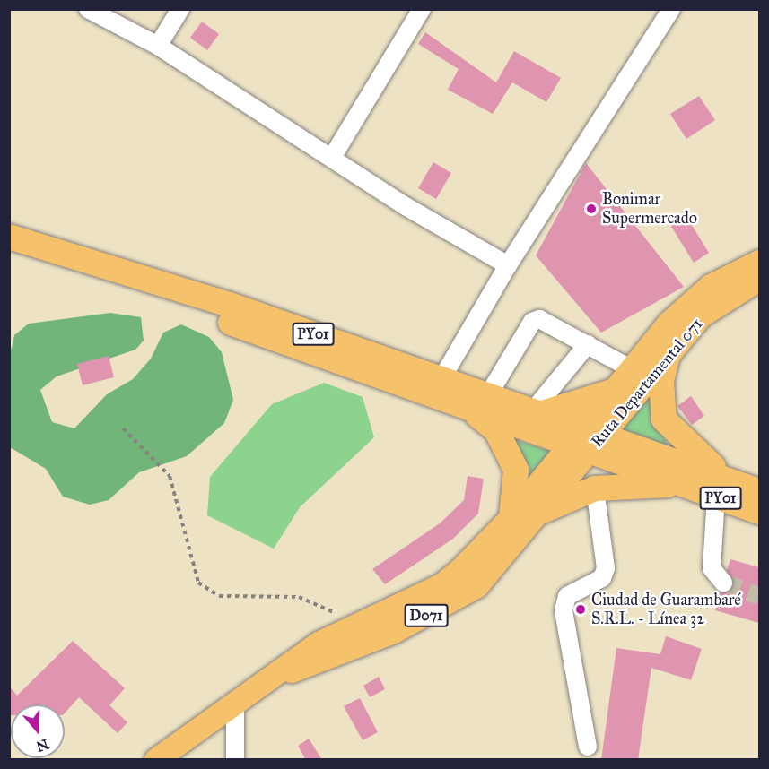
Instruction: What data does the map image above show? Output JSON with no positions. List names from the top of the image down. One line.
{"streets":{"highway":["PY01"],"main road":["Ruta Departamental 071","D071"]},"crossings":[["PY01","Ruta Departamental 071"],["PY01","D071"],["Ruta Departamental 071","D071"]],"places":["Bonimar Supermercado","Ciudad de Guarambaré S.R.L. - Línea 32"],"north":"bottom"}
